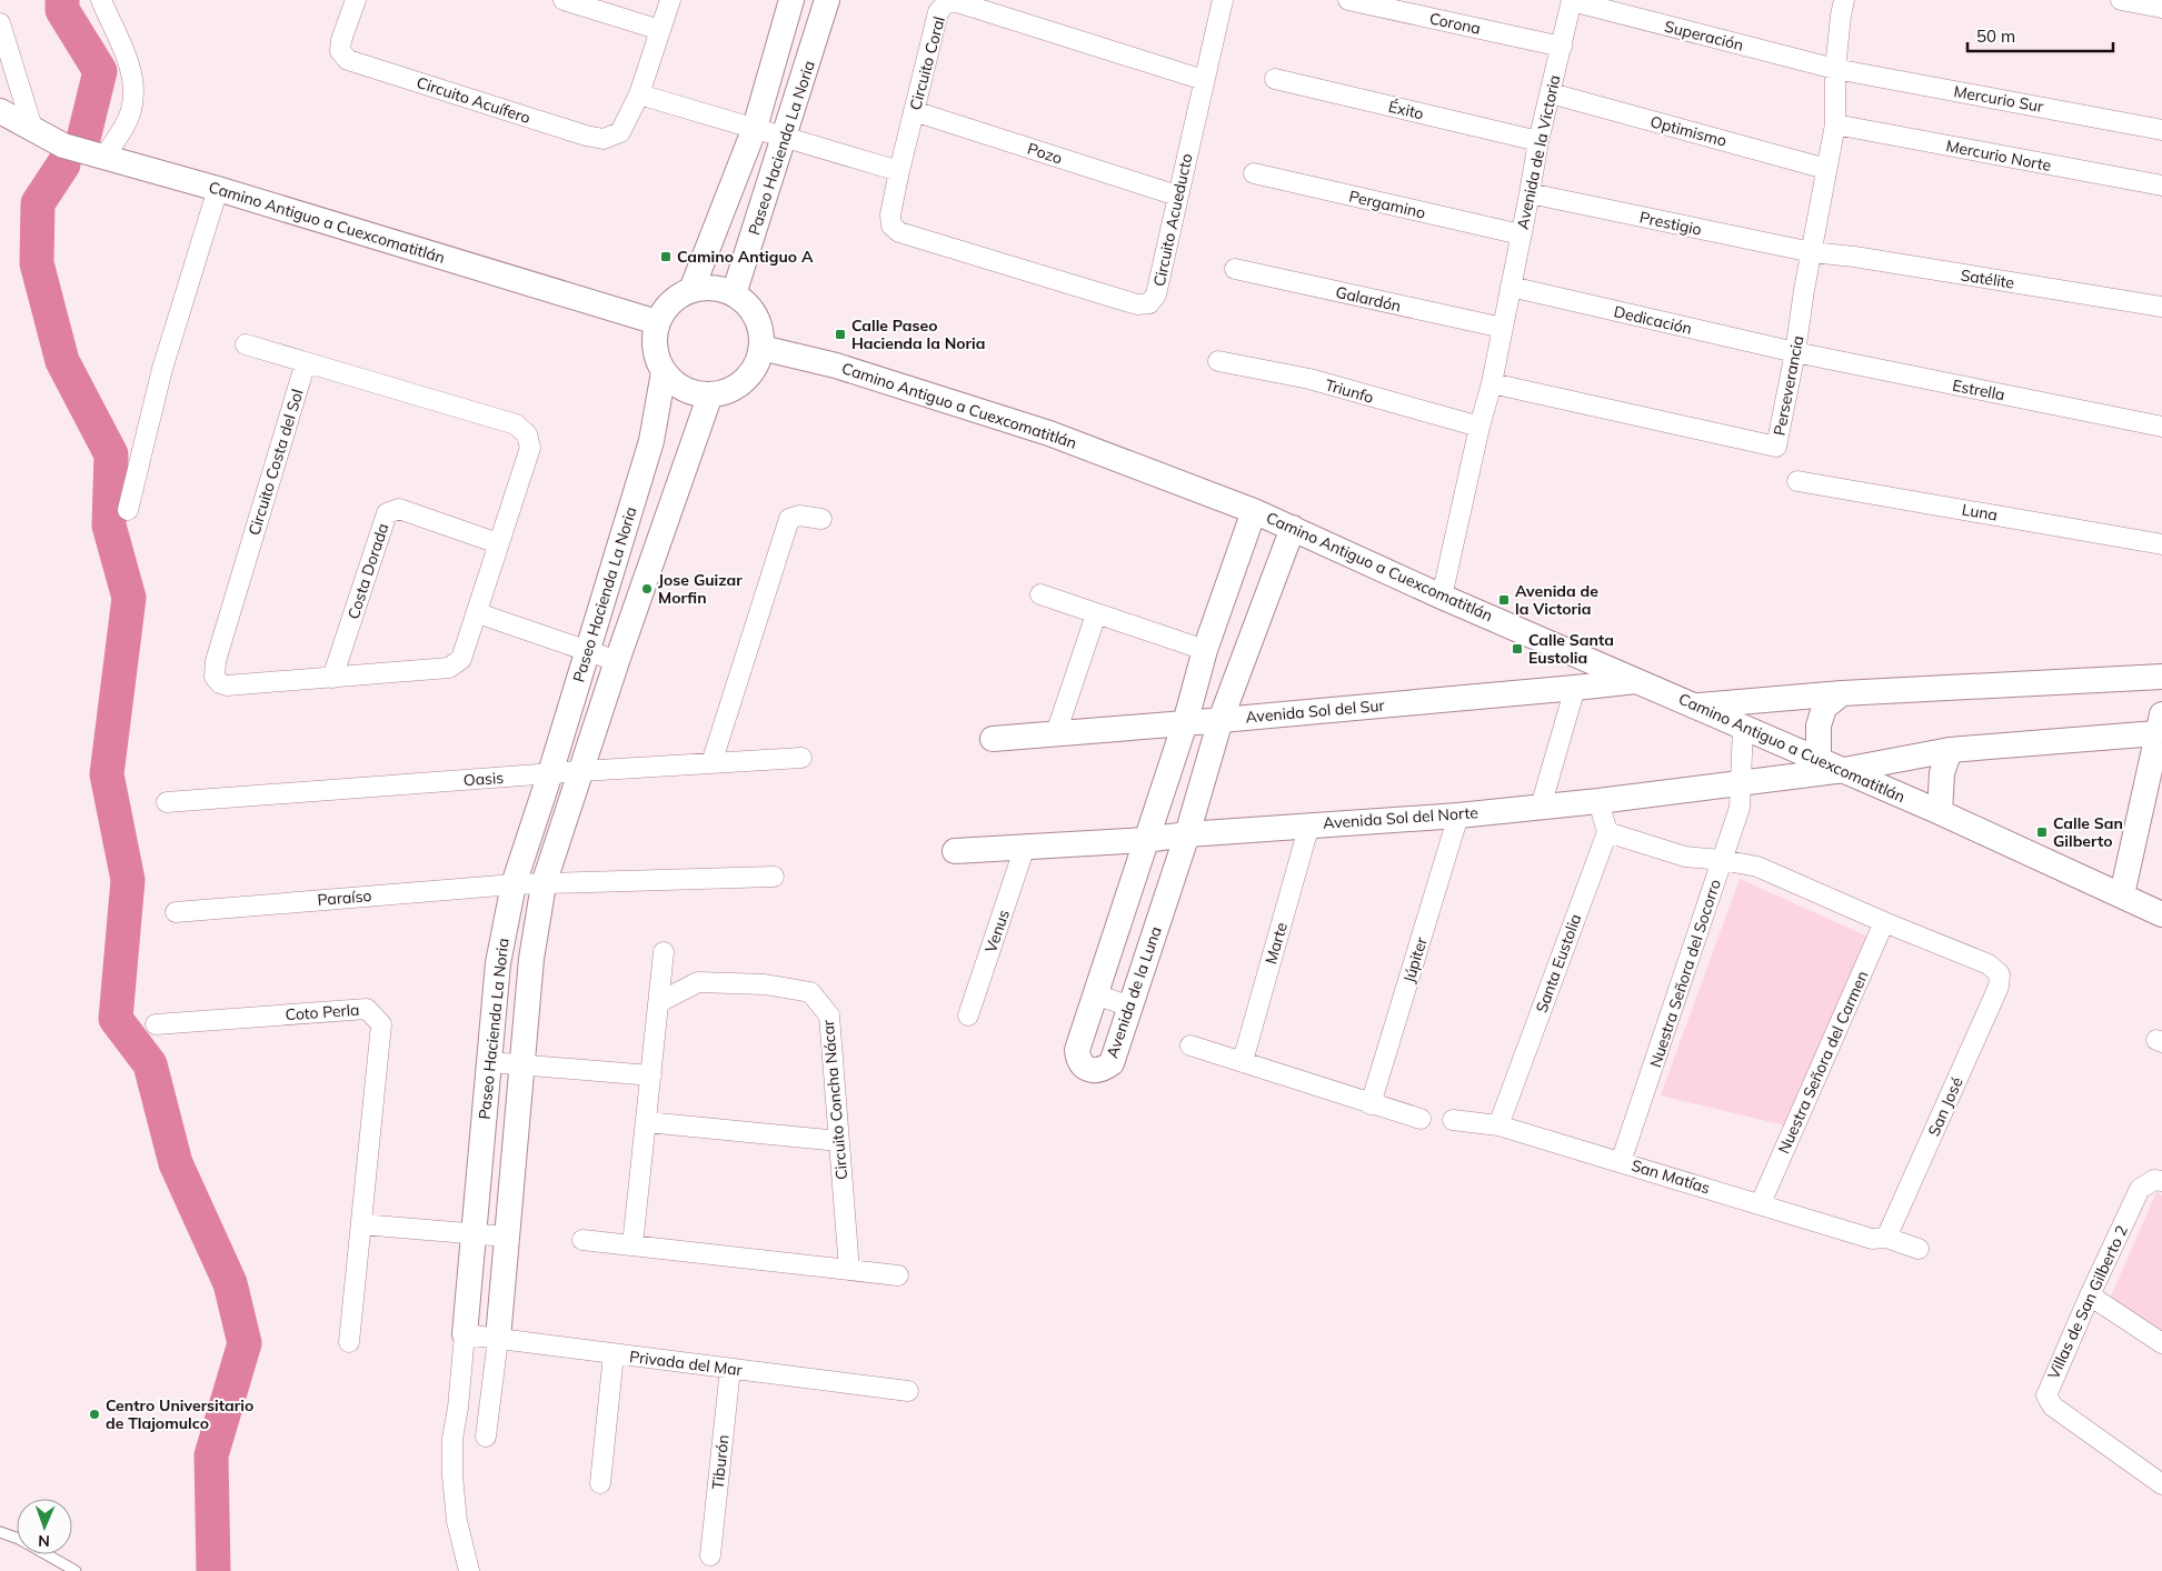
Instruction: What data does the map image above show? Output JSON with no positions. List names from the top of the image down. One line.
{"streets":{"street":["Corona","Superación","Circuito Coral","Mercurio Sur","Circuito Acuífero","Éxito","Optimismo","Paseo Hacienda La Noria","Avenida de la Victoria","Pozo","Mercurio Norte","Pergamino","Circuito Acueducto","Camino Antiguo a Cuexcomatitlán","Prestigio","Satélite","Galardón","Dedicación","Perseverancia","Estrella","Triunfo","Circuito Costa del Sol","Luna","Costa Dorada","Avenida Sol del Sur","Oasis","Avenida Sol del Norte","Paraíso","Venus","Marte","Júpiter","Santa Eustolia","Nuestra Señora del Socorro","Avenida de la Luna","Coto Perla","Nuestra Señora del Carmen","Circuito Concha Nácar","San José","San Matías","Villas de San Gilberto 2","Privada del Mar","Tiburón"]},"crossings":[["Corona","Avenida de la Victoria"],["Superación","Mercurio Sur"],["Superación","Avenida de la Victoria"],["Superación","Perseverancia"],["Circuito Coral","Pozo"],["Circuito Coral","Circuito Acueducto"],["Mercurio Sur","Perseverancia"],["Éxito","Avenida de la Victoria"],["Optimismo","Avenida de la Victoria"],["Optimismo","Perseverancia"],["Paseo Hacienda La Noria","Camino Antiguo a Cuexcomatitlán"],["Paseo Hacienda La Noria","Oasis"],["Paseo Hacienda La Noria","Paraíso"],["Paseo Hacienda La Noria","Privada del Mar"],["Avenida de la Victoria","Pergamino"],["Avenida de la Victoria","Camino Antiguo a Cuexcomatitlán"],["Avenida de la Victoria","Prestigio"],["Avenida de la Victoria","Galardón"],["Avenida de la Victoria","Dedicación"],["Avenida de la Victoria","Perseverancia"],["Avenida de la Victoria","Triunfo"],["Pozo","Circuito Acueducto"],["Mercurio Norte","Perseverancia"],["Camino Antiguo a Cuexcomatitlán","Avenida Sol del Sur"],["Camino Antiguo a Cuexcomatitlán","Avenida Sol del Norte"],["Camino Antiguo a Cuexcomatitlán","Nuestra Señora del Socorro"],["Camino Antiguo a Cuexcomatitlán","Avenida de la Luna"],["Prestigio","Satélite"],["Prestigio","Perseverancia"],["Satélite","Perseverancia"],["Dedicación","Perseverancia"],["Dedicación","Estrella"],["Perseverancia","Estrella"],["Circuito Costa del Sol","Costa Dorada"],["Avenida Sol del Sur","Avenida de la Luna"],["Avenida Sol del Norte","Venus"],["Avenida Sol del Norte","Marte"],["Avenida Sol del Norte","Júpiter"],["Avenida Sol del Norte","Nuestra Señora del Socorro"],["Avenida Sol del Norte","Avenida de la Luna"],["Santa Eustolia","San Matías"],["Nuestra Señora del Socorro","San Matías"],["Nuestra Señora del Carmen","San José"],["Nuestra Señora del Carmen","San Matías"],["San José","San Matías"],["Privada del Mar","Tiburón"]],"places":{"transit":["Camino Antiguo A","Calle Paseo Hacienda la Noria","Avenida de la Victoria","Calle Santa Eustolia","Calle San Gilberto"],"other":["Jose Guizar Morfin","Centro Universitario de Tlajomulco"]},"scale_bar":"50 m","north":"bottom"}
